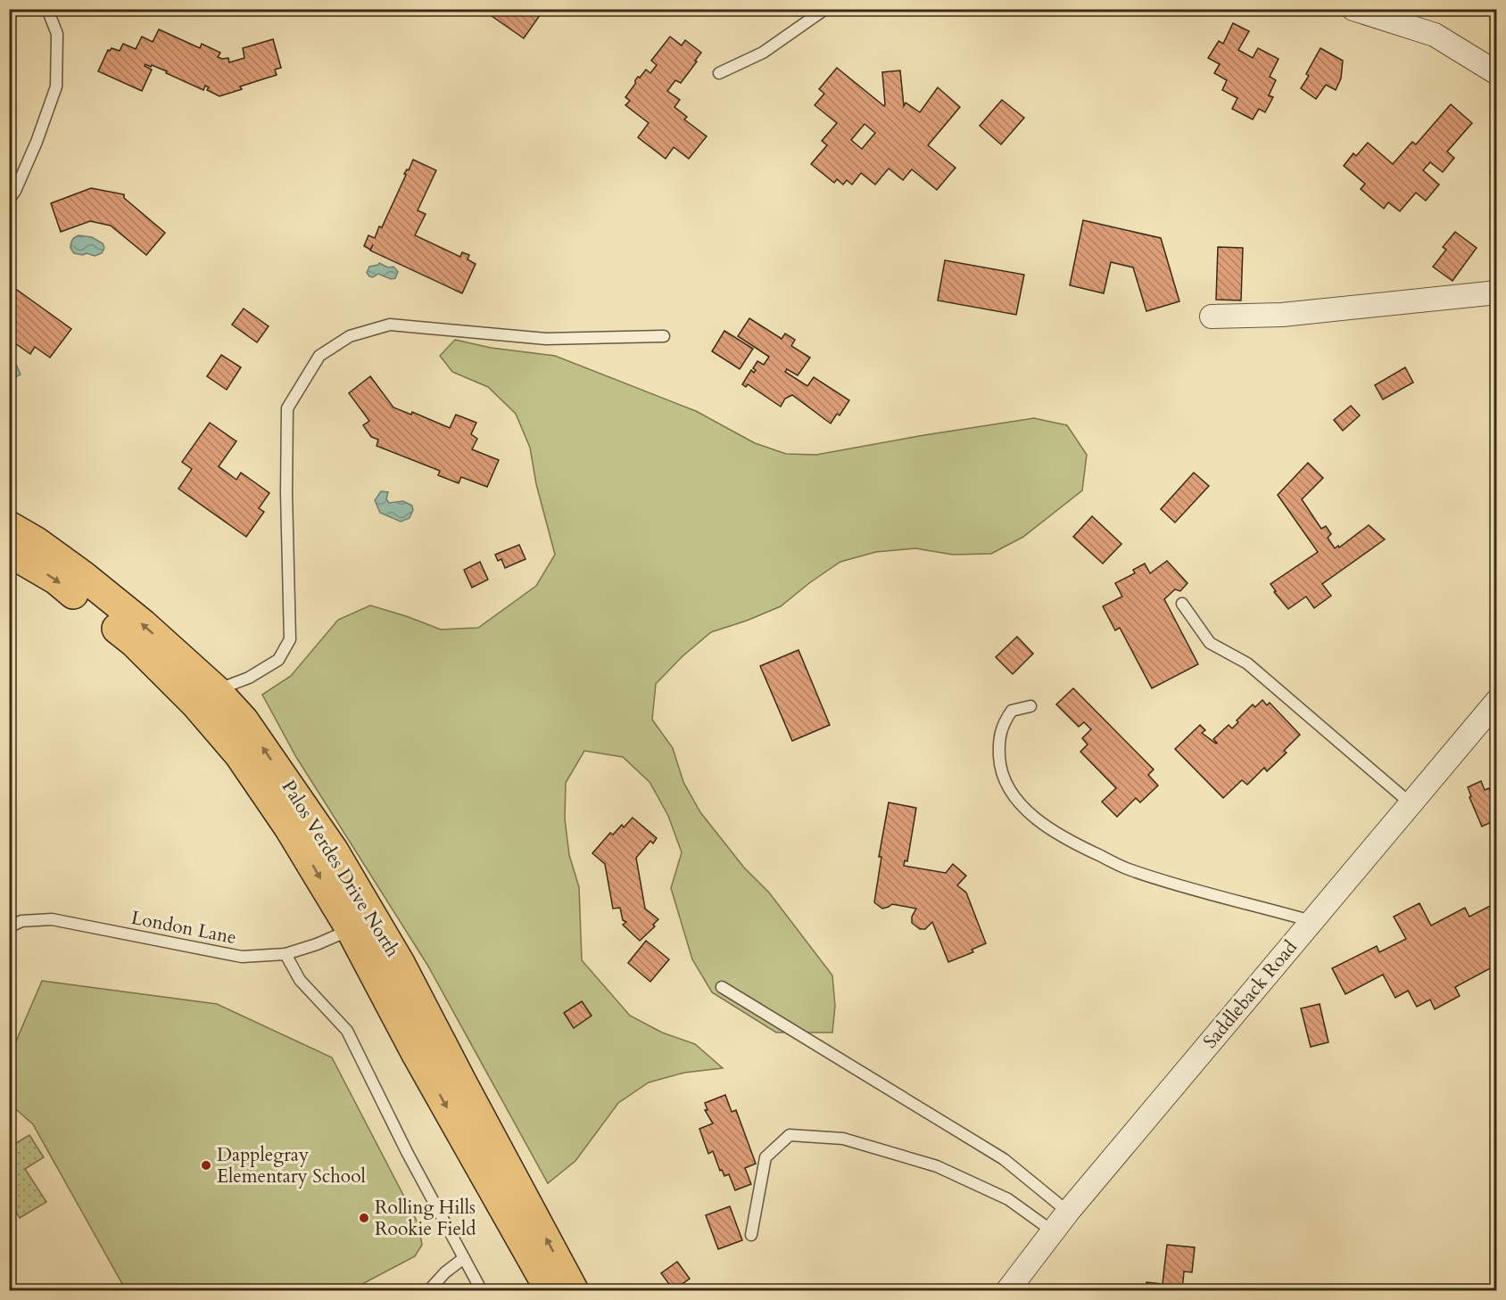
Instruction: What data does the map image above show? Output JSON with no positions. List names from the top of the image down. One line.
{"streets":{"main road":["Palos Verdes Drive North"],"street":["Saddleback Road"],"lane":["London Lane"]},"crossings":[["Palos Verdes Drive North","London Lane"]],"places":["Dapplegray Elementary School","Rolling Hills Rookie Field"]}
